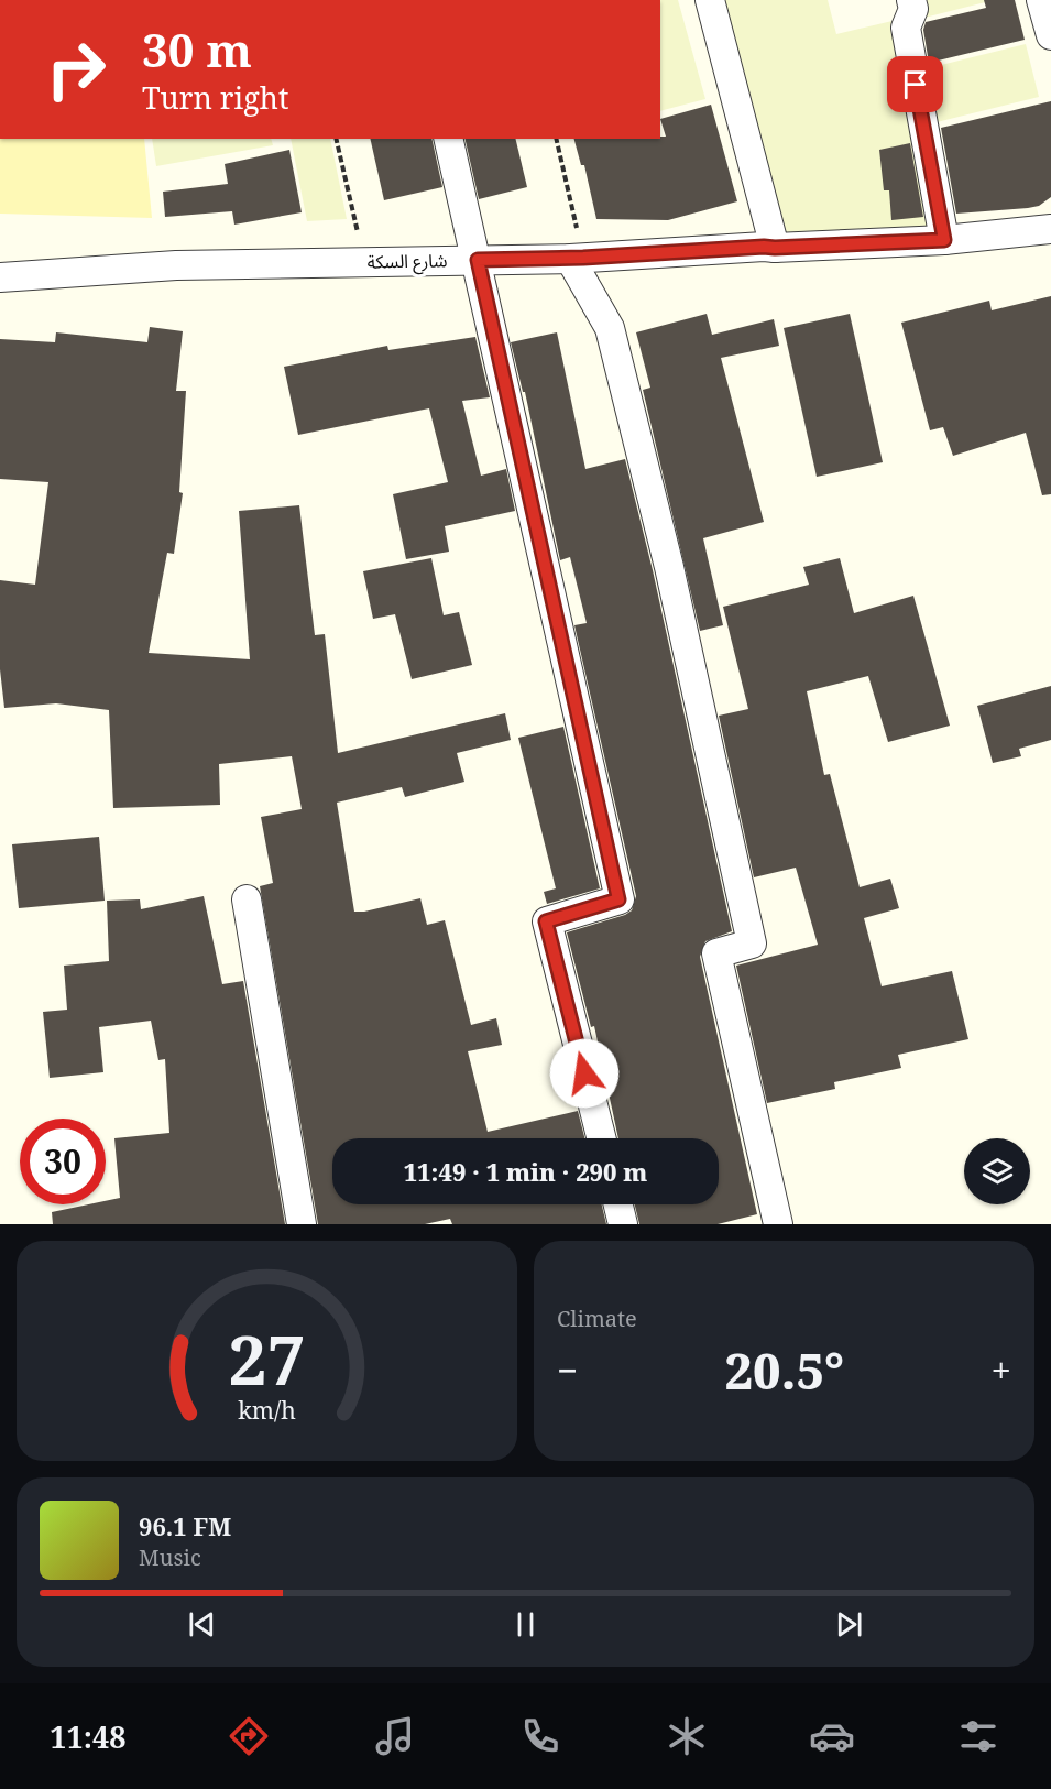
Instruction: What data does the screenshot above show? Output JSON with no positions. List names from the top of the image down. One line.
{"streets":{"street":["شارع السكة"]},"page":{"turn":["30 m","Turn right"],"limit":"30","trip":"11:49 · 1 min · 290 m","tile":"Climate","heat":["−","20.5°","+"],"song":["96.1 FM","Music"],"tabs":"11:48","gauge":["27","km/h"]}}
